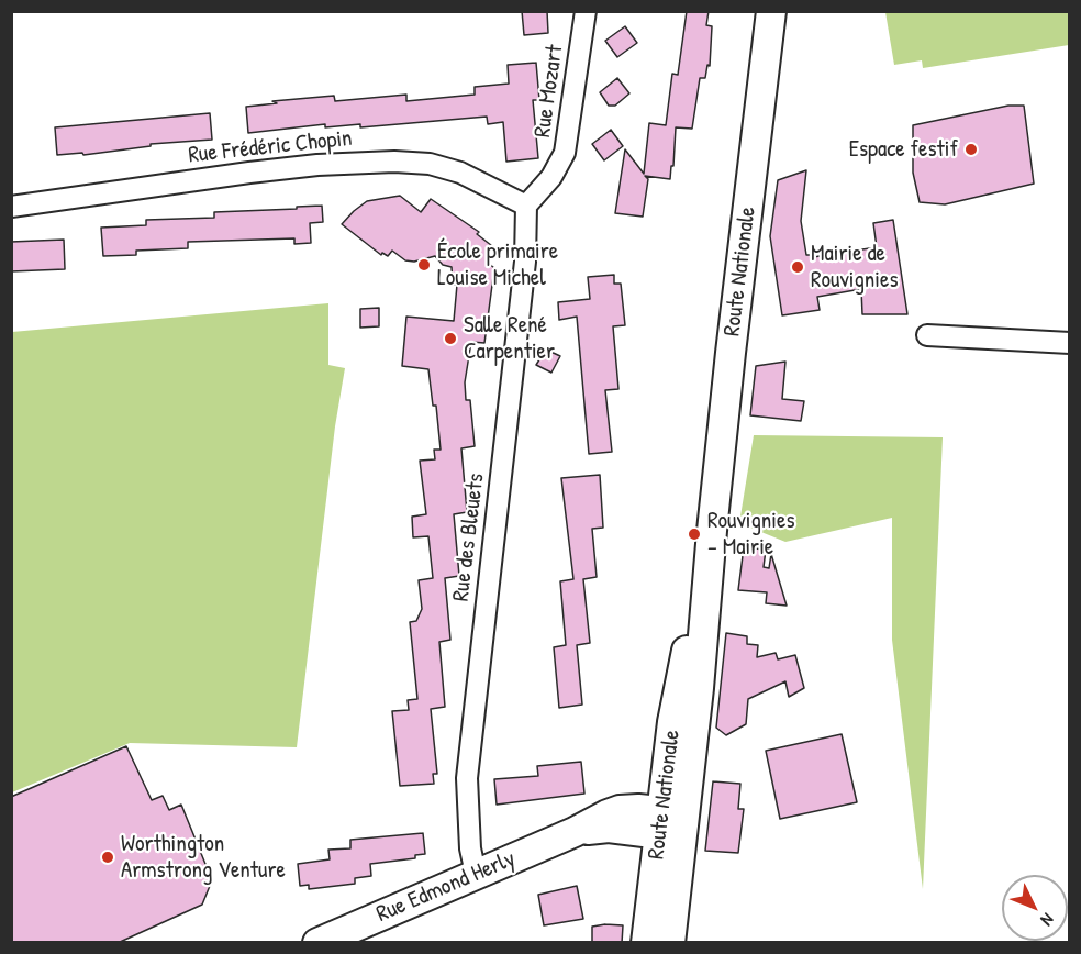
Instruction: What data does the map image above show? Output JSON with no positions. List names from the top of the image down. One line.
{"streets":{"main road":["Route Nationale","Rue Edmond Herly"],"street":["Rue Mozart","Rue Frédéric Chopin","Rue des Bleuets"]},"crossings":[["Rue Mozart","Rue Frédéric Chopin"],["Rue Mozart","Rue des Bleuets"],["Rue Frédéric Chopin","Rue des Bleuets"],["Route Nationale","Rue Edmond Herly"],["Rue des Bleuets","Rue Edmond Herly"]],"places":["Espace festif","École primaire Louise Michel","Mairie de Rouvignies","Salle René Carpentier","Rouvignies – Mairie","Worthington Armstrong Venture"],"north":"bottom right"}
